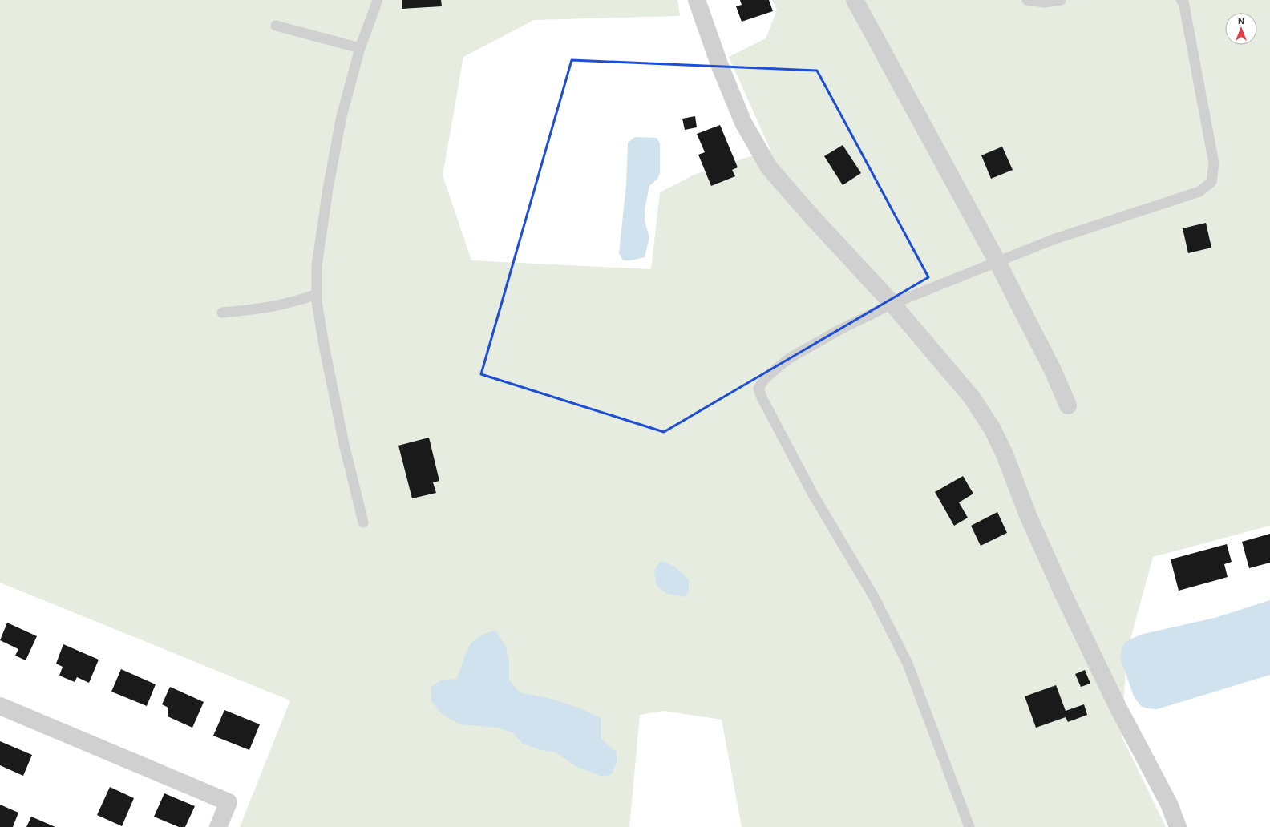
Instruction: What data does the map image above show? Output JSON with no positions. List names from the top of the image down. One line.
{"north":"top"}
